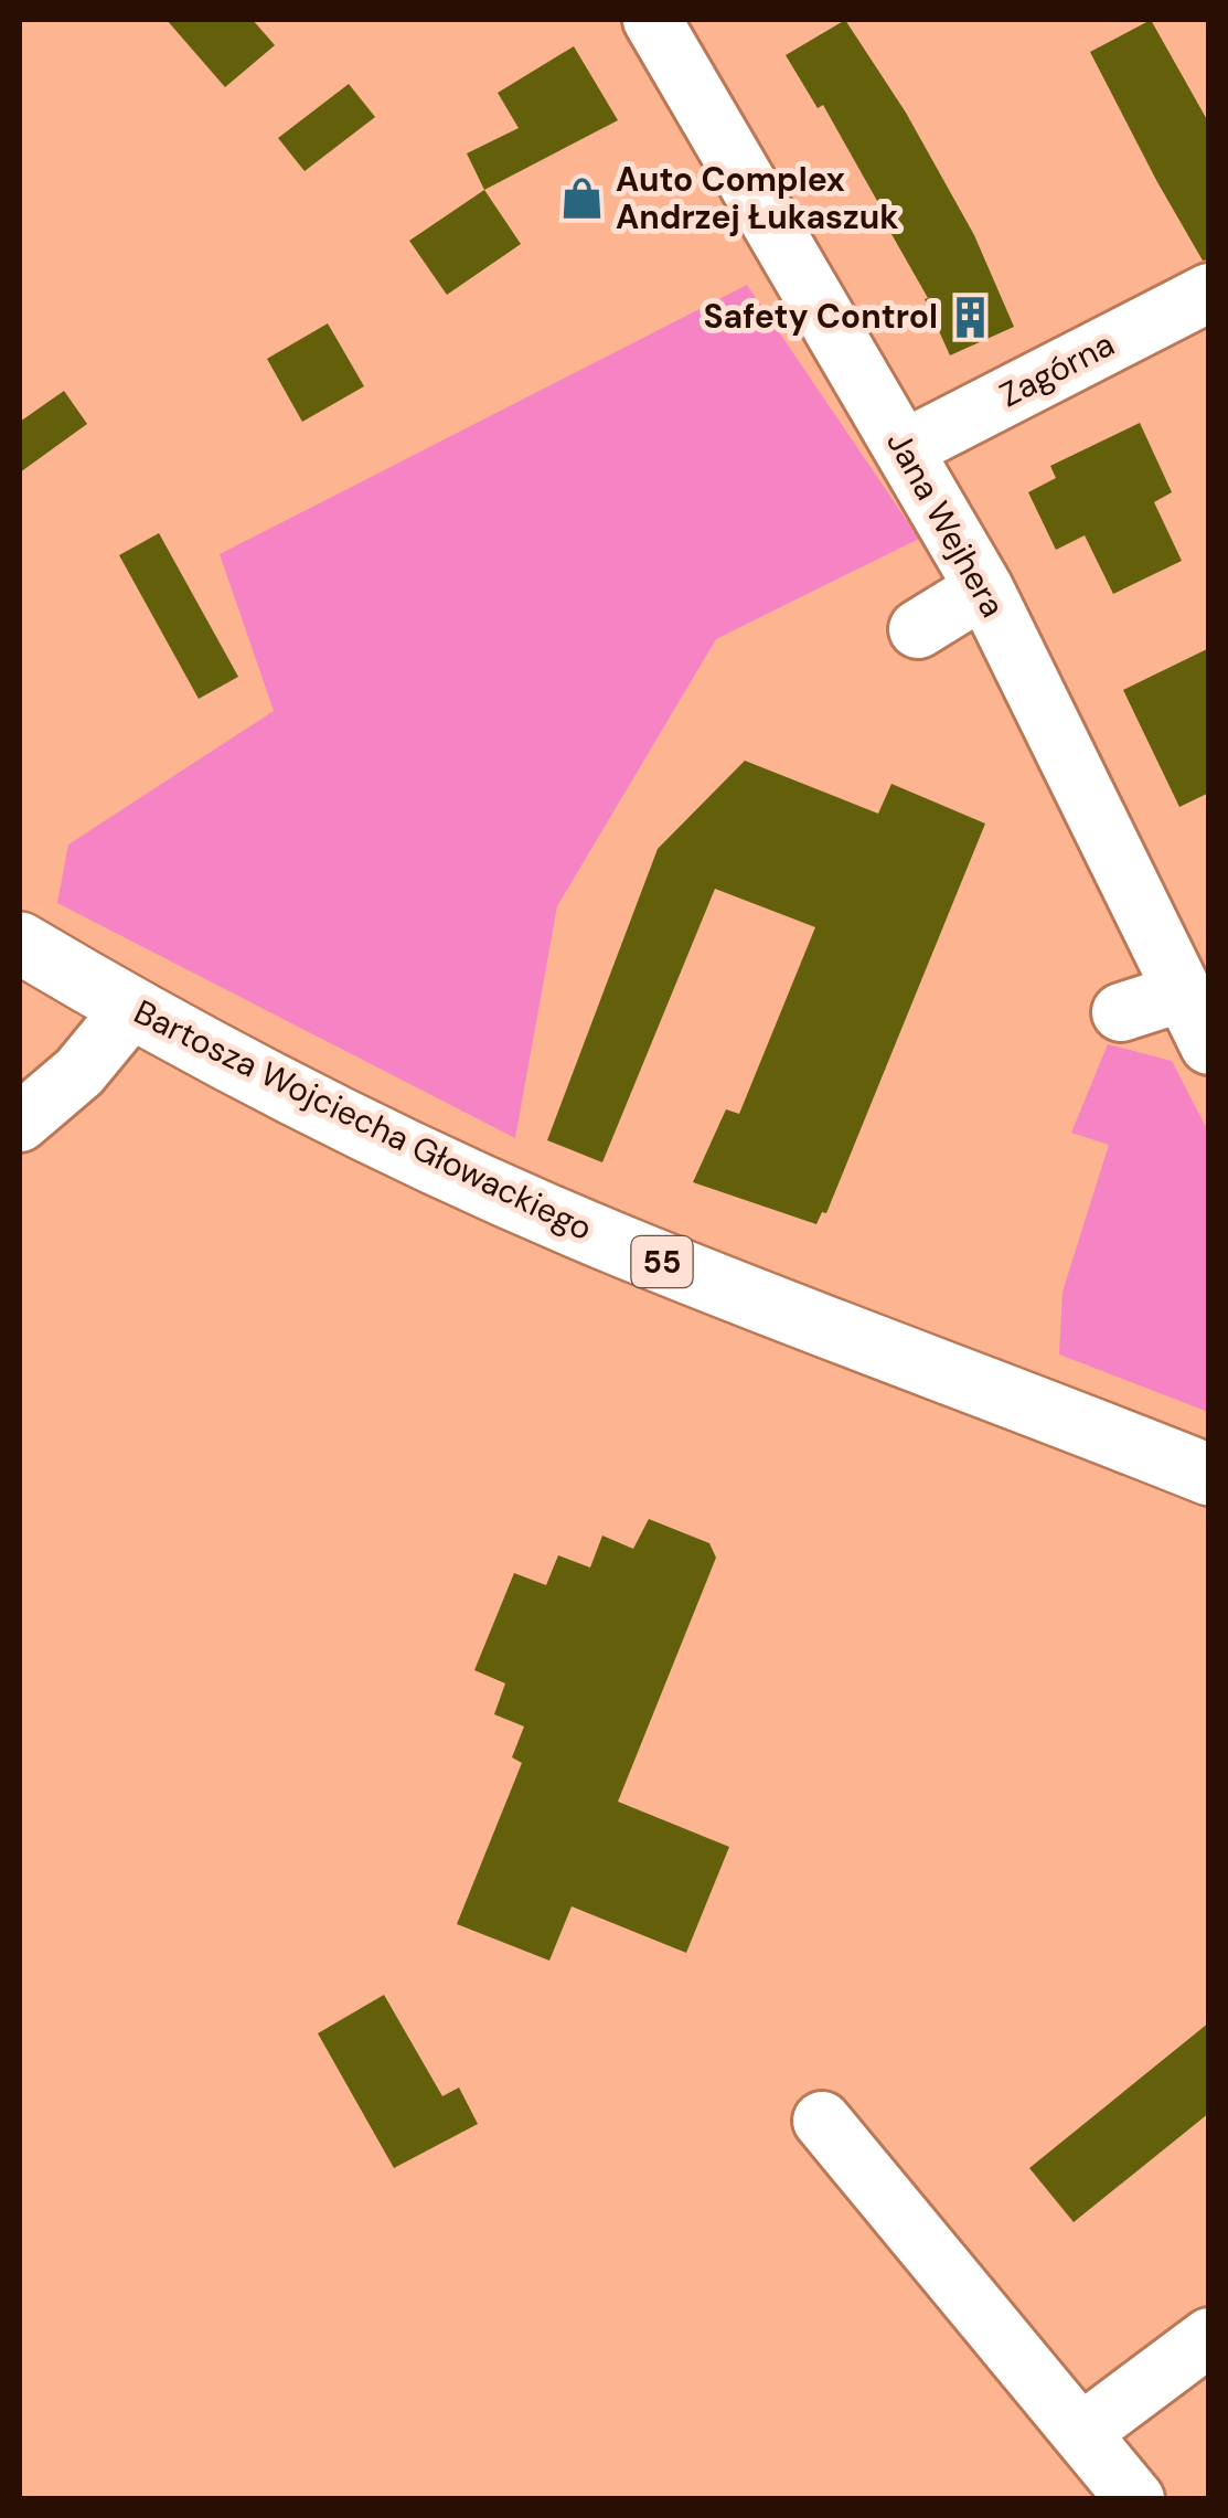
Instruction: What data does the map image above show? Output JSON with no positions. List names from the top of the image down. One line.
{"streets":{"main road":["Bartosza Wojciecha Głowackiego","55"],"street":["Zagórna","Jana Wejhera"]},"crossings":[["Zagórna","Jana Wejhera"]],"places":{"shop":["Auto Complex Andrzej Łukaszuk"],"building":["Safety Control"]}}
